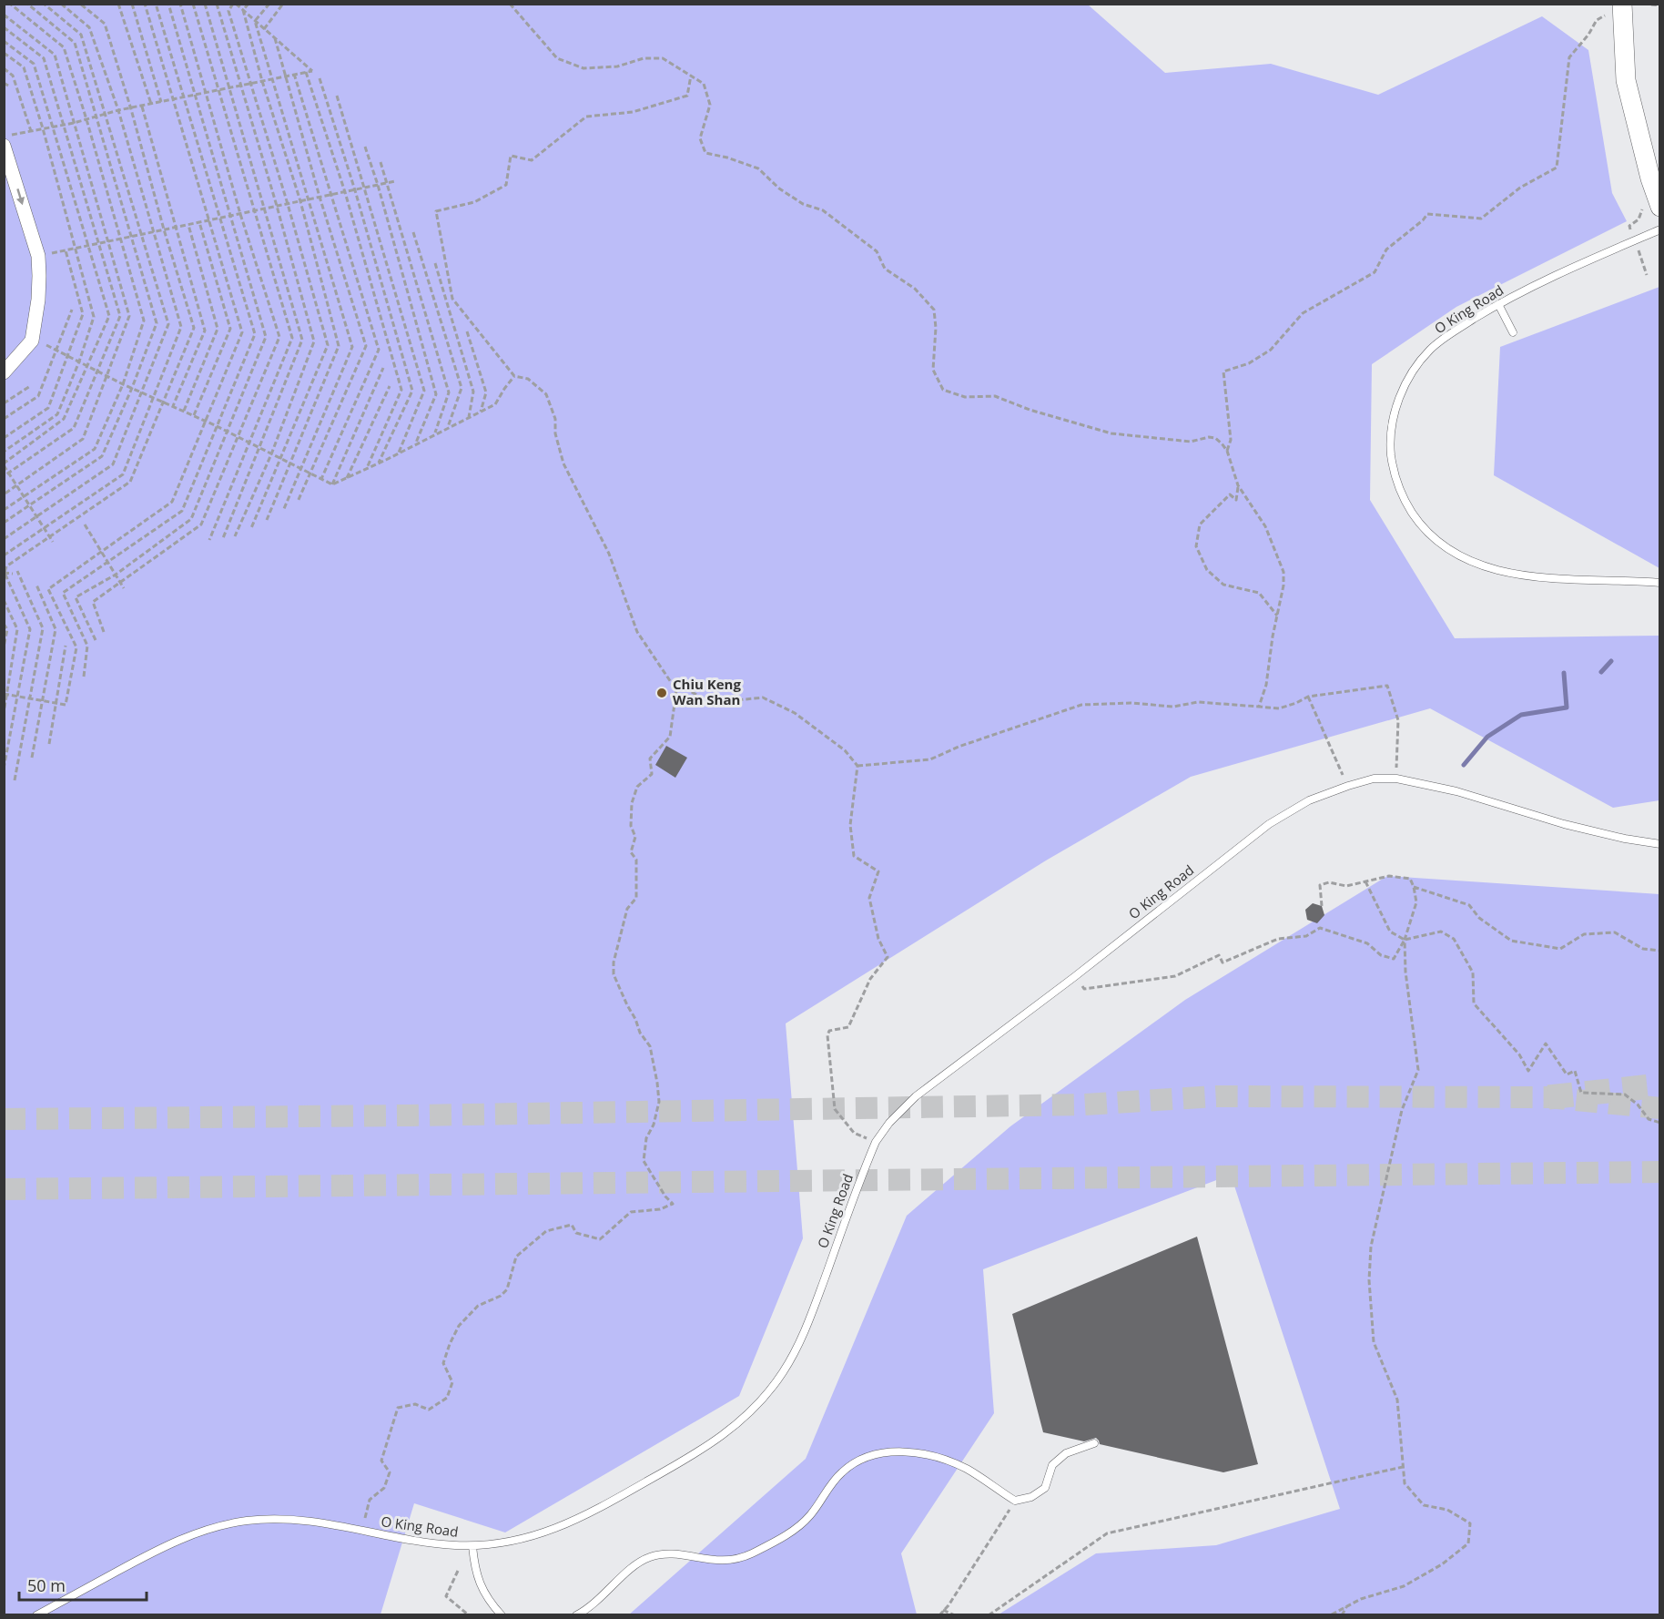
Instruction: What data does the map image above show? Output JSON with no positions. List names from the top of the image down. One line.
{"streets":{"lane":["O King Road"]},"places":["Chiu Keng Wan Shan"],"scale_bar":"50 m"}
